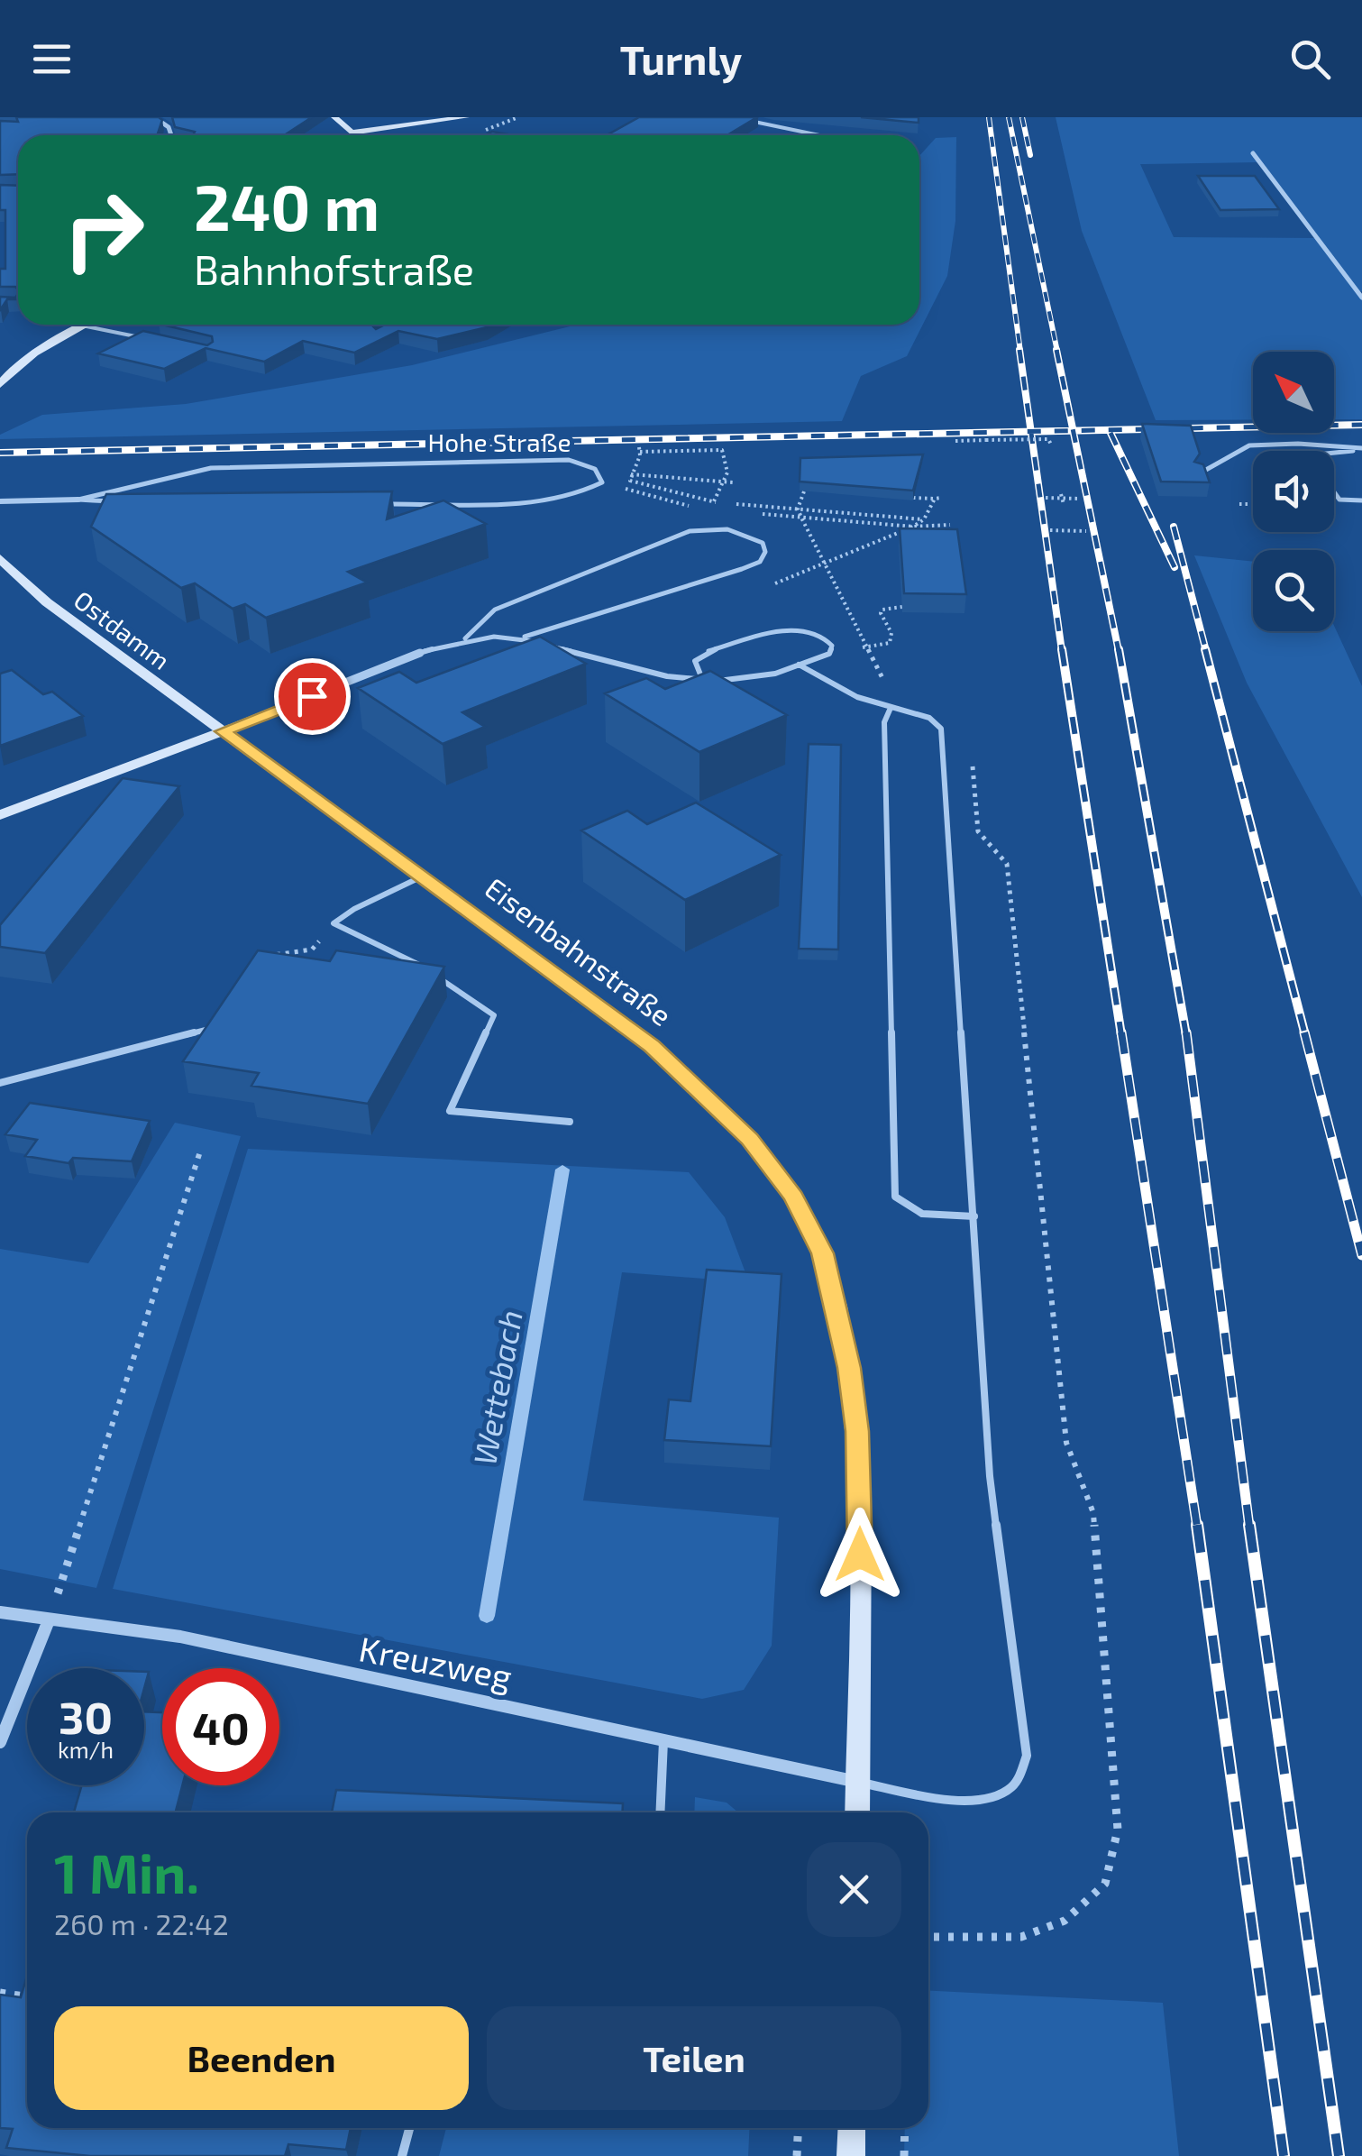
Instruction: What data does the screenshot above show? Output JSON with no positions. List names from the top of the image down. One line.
{"streets":{"street":["Hohe Straße","Ostdamm","Eisenbahnstraße","Kreuzweg"]},"crossings":[["Ostdamm","Eisenbahnstraße"],["Eisenbahnstraße","Kreuzweg"]],"water":["Wettebach"],"north":"top left","page":{"header":"Turnly","turn":["240 m","Bahnhofstraße"],"speed":"30 km/h","limit":"40","heading":["1 Min.","260 m · 22:42"],"buttons":["Beenden","Teilen"]}}
